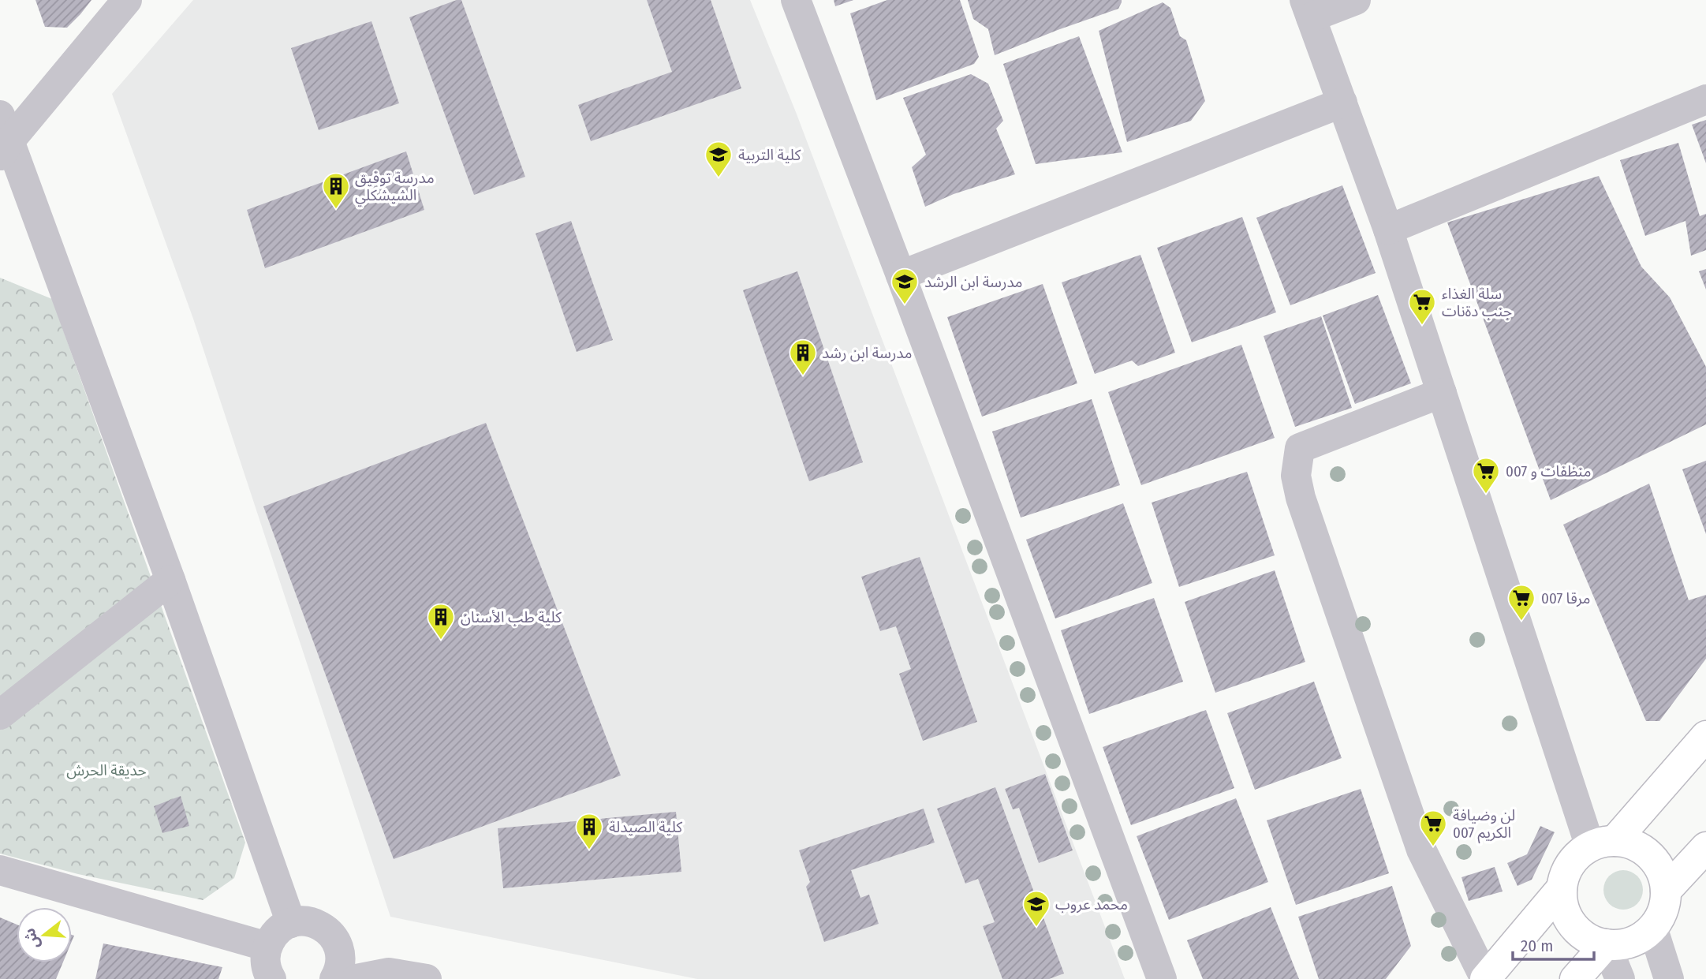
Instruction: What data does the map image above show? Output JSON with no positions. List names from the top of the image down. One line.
{"parks":["حديقة الحرش"],"places":{"school or university":["كلية التربية","مدرسة ابن الرشد","محمد عروب"],"building":["مدرسة توفيق الشيشكلي","مدرسة ابن رشد","كلية طب الأسنان","كلية الصيدلة"],"supermarket":["سلة الغذاء جنب دةنات","منظفات و 007","مرقا 007","لن وضيافة الكريم 007"]},"scale_bar":"20 m","north":"left"}
